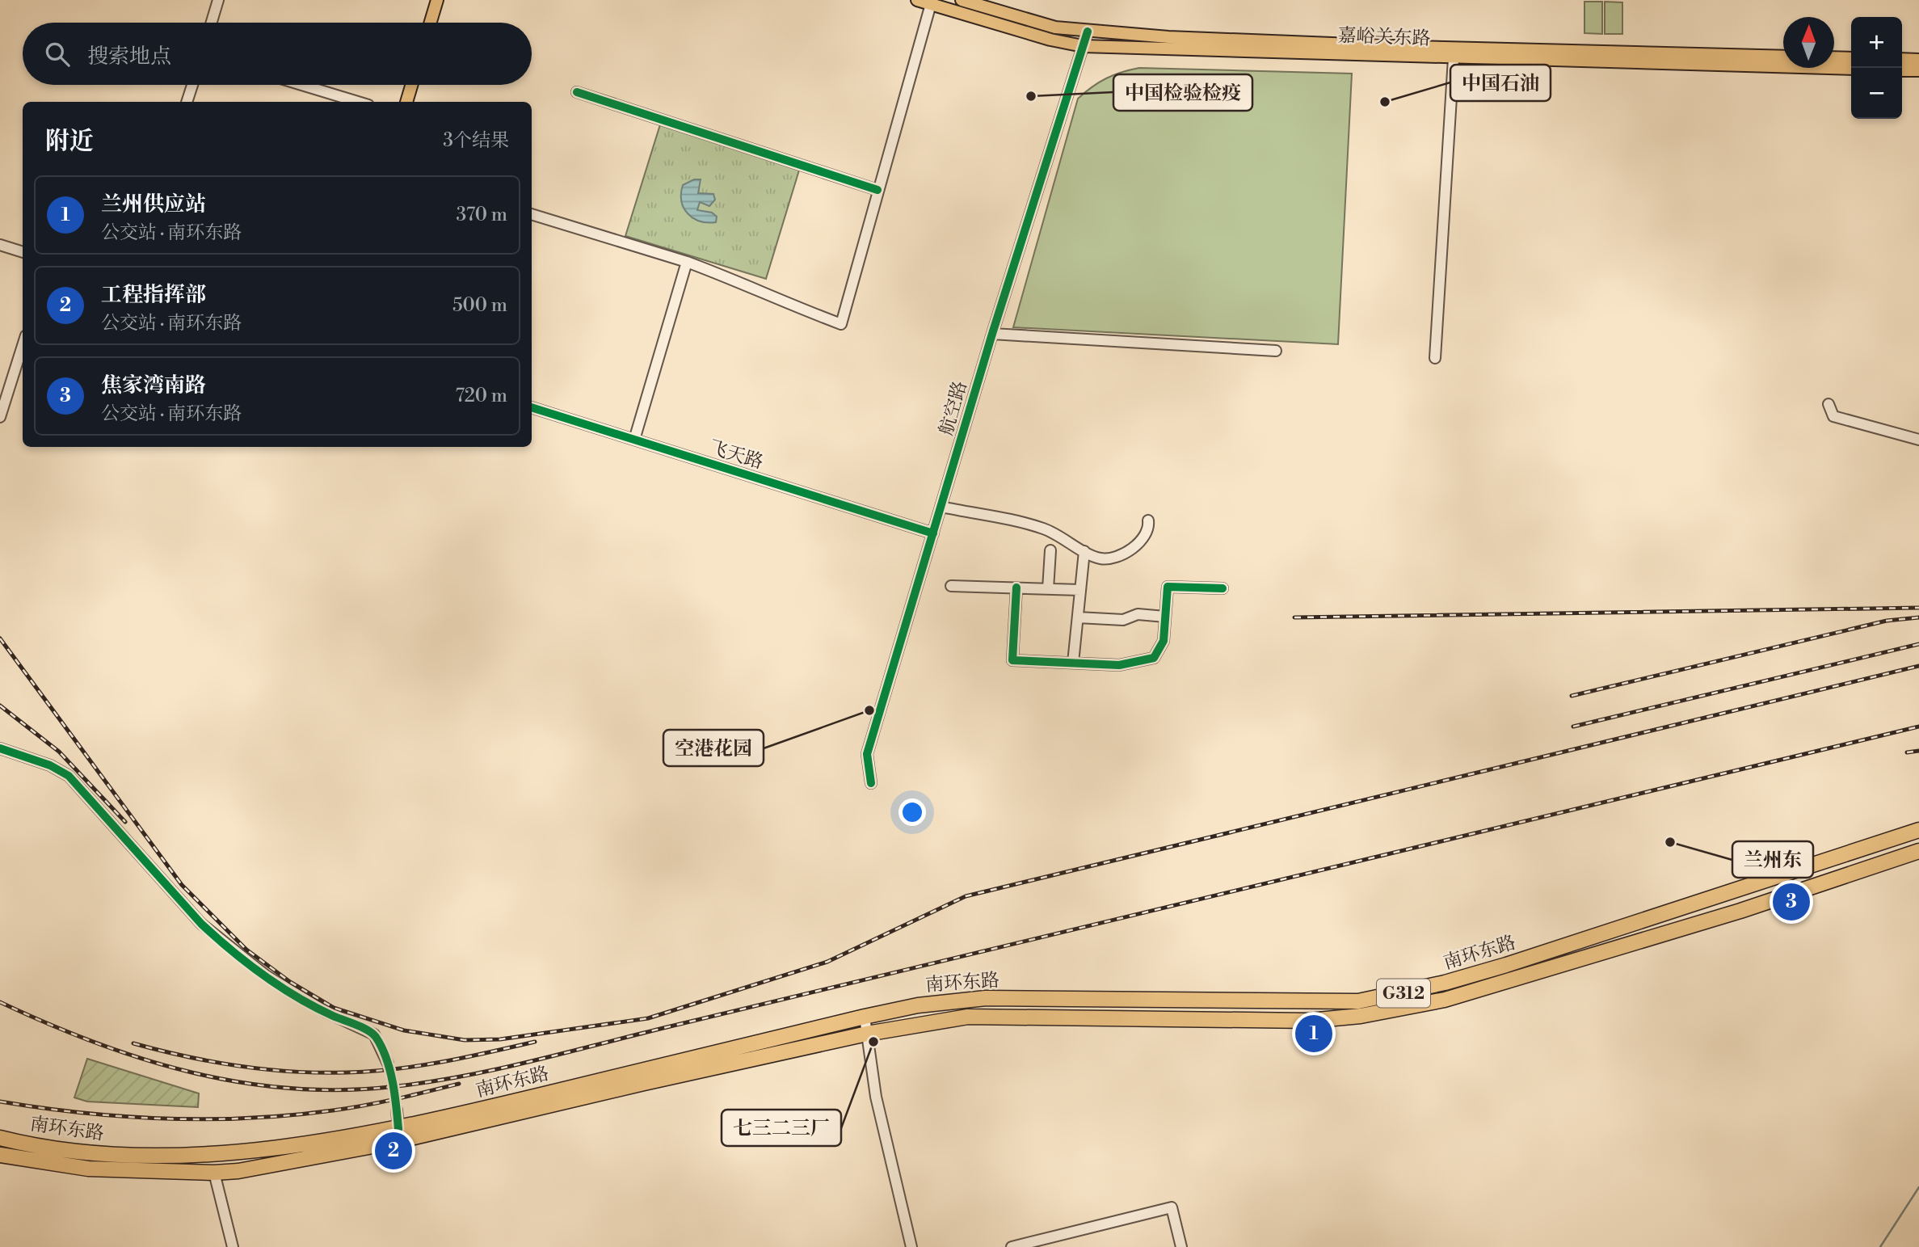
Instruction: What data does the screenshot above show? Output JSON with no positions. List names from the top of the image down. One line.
{"streets":{"highway":["南环东路","G312"],"main road":["嘉峪关东路"],"street":["航空路","飞天路"]},"crossings":[["嘉峪关东路","航空路"],["航空路","飞天路"]],"places":["中国检验检疫","中国石油","空港花园","兰州东","七三二三厂"],"north":"top","page":{"map_buttons":["+","−"],"search":"搜索地点","heading":["附近","3个结果"],"list":[{"mark":"1","name":"兰州供应站","note":"公交站 · 南环东路","value":"370 m"},{"mark":"2","name":"工程指挥部","note":"公交站 · 南环东路","value":"500 m"},{"mark":"3","name":"焦家湾南路","note":"公交站 · 南环东路","value":"720 m"}],"pins":["3","1","2"]}}
